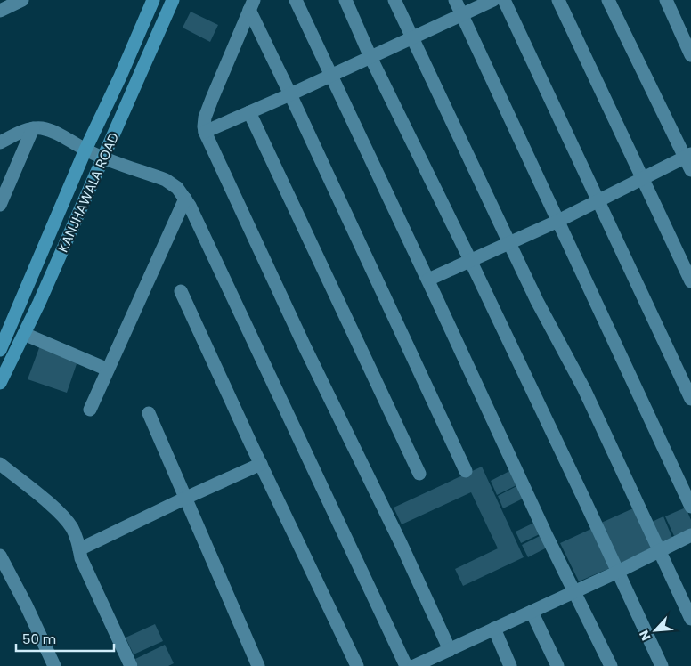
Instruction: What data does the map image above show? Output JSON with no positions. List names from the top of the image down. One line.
{"streets":{"main road":["KANJHAWALA ROAD"]},"scale_bar":"50 m","north":"bottom left"}
